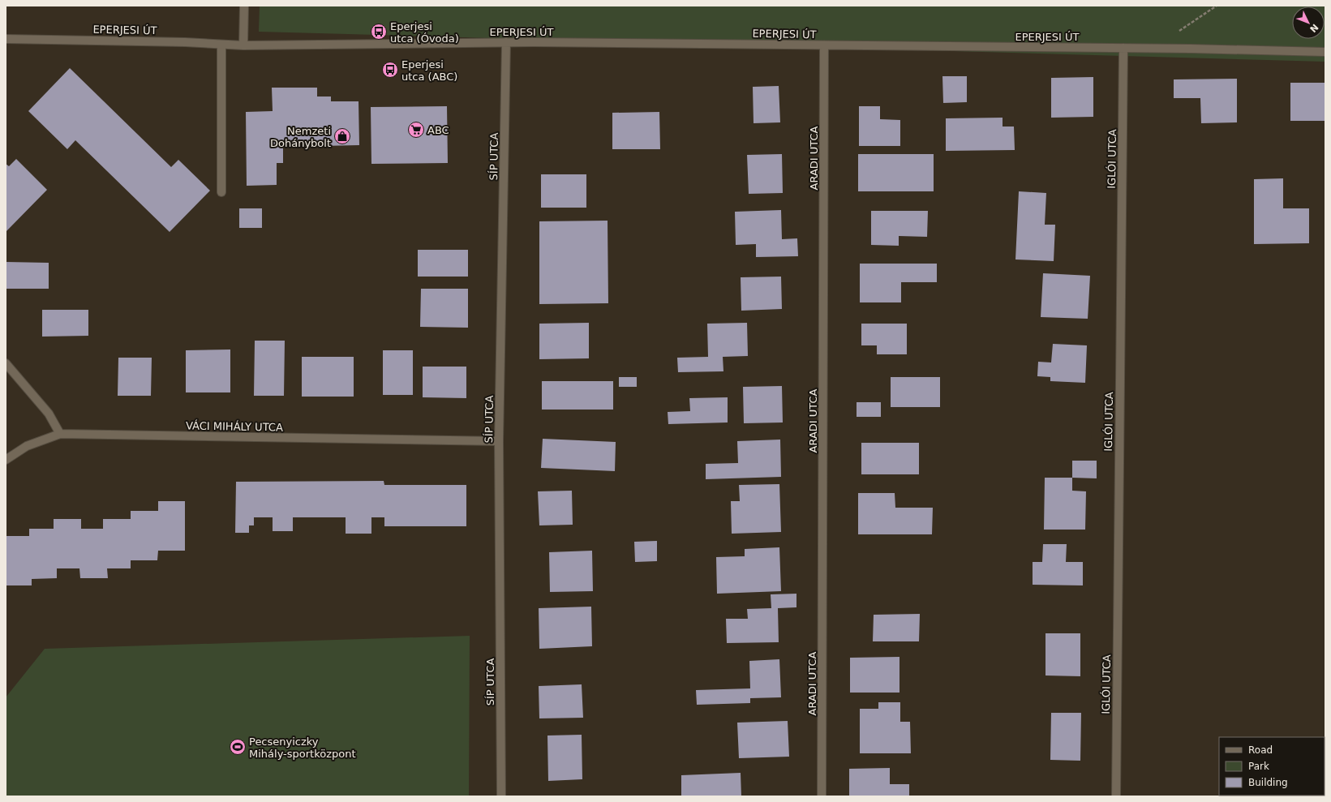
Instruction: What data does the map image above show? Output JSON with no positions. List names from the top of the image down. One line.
{"streets":{"street":["EPERJESI ÚT","SÍP UTCA","ARADI UTCA","IGLÓI UTCA","VÁCI MIHÁLY UTCA"]},"crossings":[["EPERJESI ÚT","SÍP UTCA"],["EPERJESI ÚT","ARADI UTCA"],["EPERJESI ÚT","IGLÓI UTCA"],["SÍP UTCA","VÁCI MIHÁLY UTCA"]],"places":{"bus stop":["Eperjesi utca (Óvoda)","Eperjesi utca (ABC)"],"supermarket":["ABC"],"shop":["Nemzeti Dohánybolt"],"sports":["Pecsenyiczky Mihály-sportközpont"]},"legend":["Road","Park","Building"],"north":"bottom right"}
